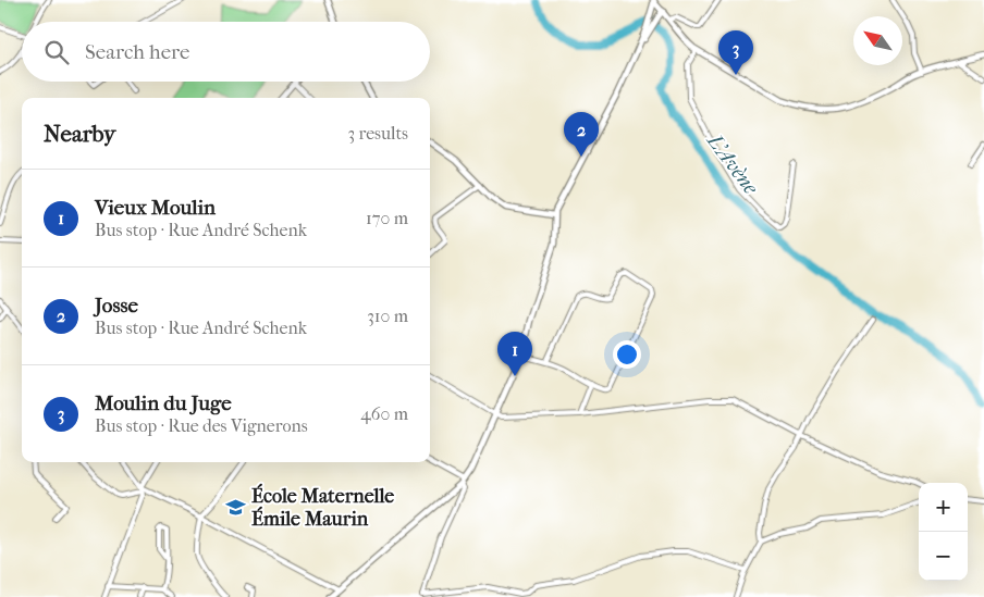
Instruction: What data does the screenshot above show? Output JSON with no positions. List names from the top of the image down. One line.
{"water":["L'Avène"],"places":{"school or university":["École Maternelle Émile Maurin"]},"north":"top left","page":{"search":"Search here","pins":["3","2","1"],"heading":["Nearby","3 results"],"list":[{"mark":"1","name":"Vieux Moulin","note":"Bus stop · Rue André Schenk","value":"170 m"},{"mark":"2","name":"Josse","note":"Bus stop · Rue André Schenk","value":"310 m"},{"mark":"3","name":"Moulin du Juge","note":"Bus stop · Rue des Vignerons","value":"460 m"}],"map_buttons":["+","−"]}}
